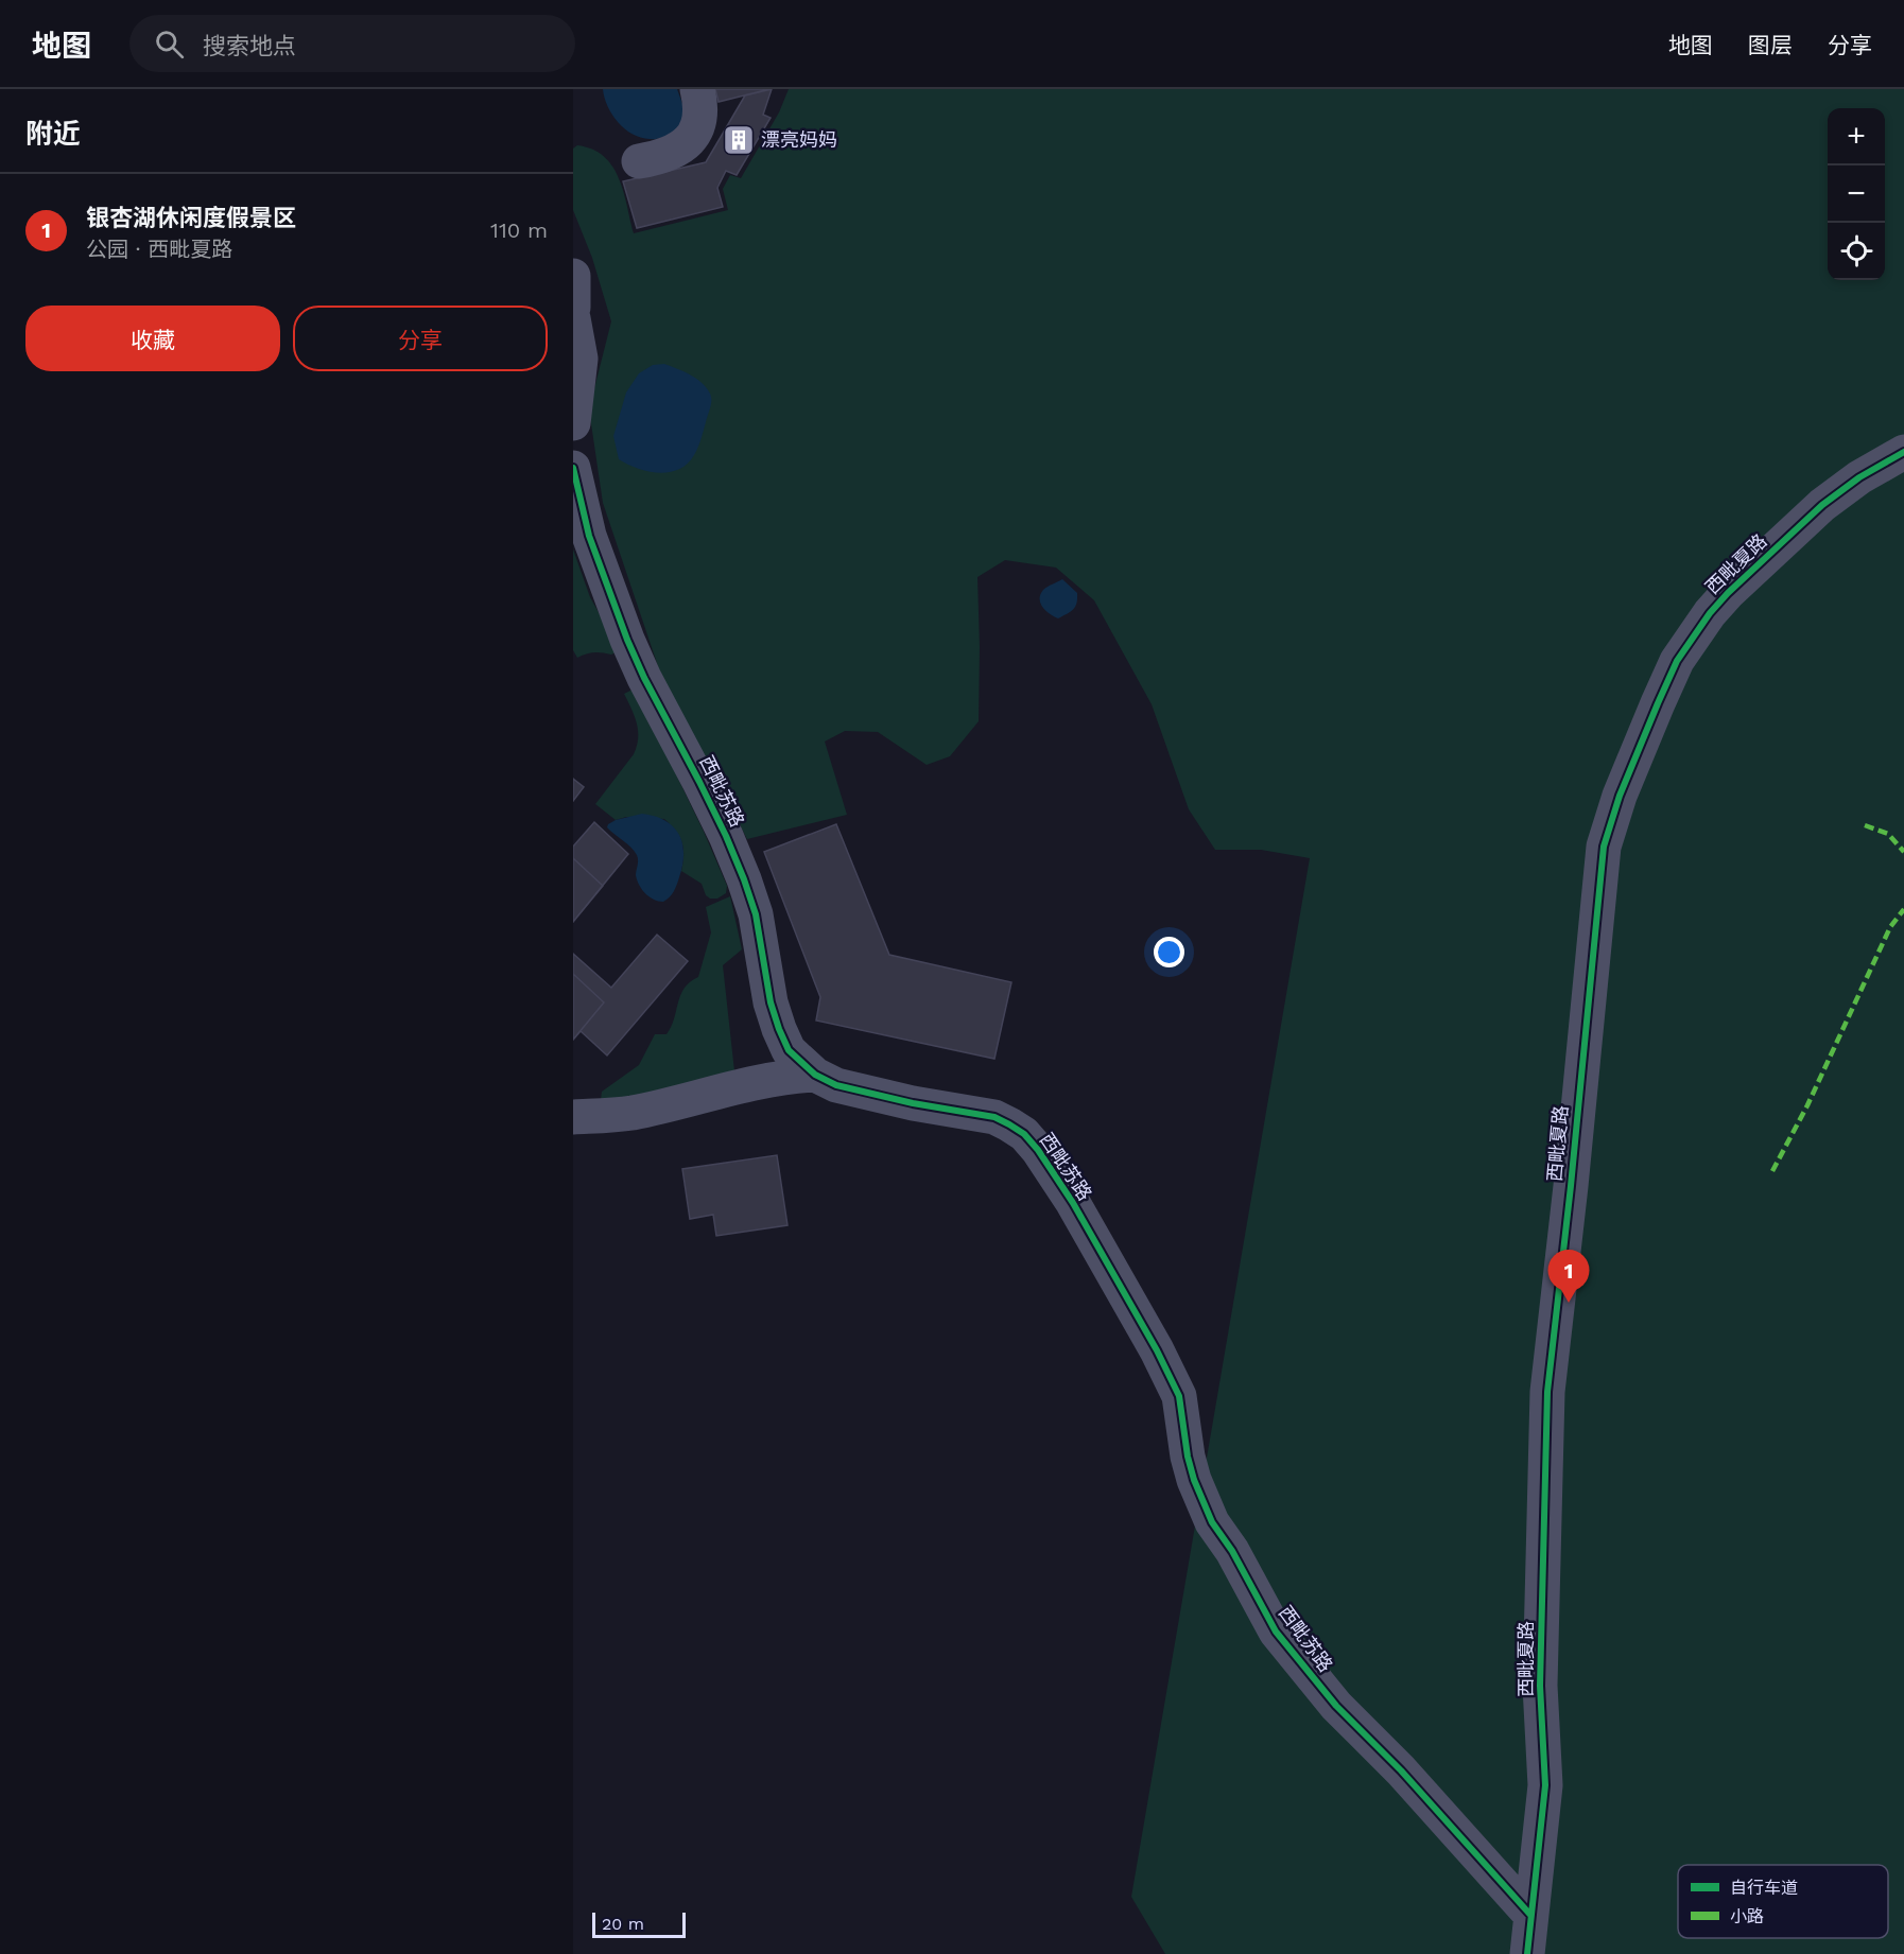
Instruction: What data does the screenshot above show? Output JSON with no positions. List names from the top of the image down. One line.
{"streets":{"street":["西毗夏路","西毗苏路"]},"crossings":[["西毗夏路","西毗苏路"]],"places":{"building":["漂亮妈妈"]},"legend":["自行车道","小路"],"scale_bar":"20 m","page":{"header":"地图","search":"搜索地点","nav":["地图","图层","分享"],"heading":"附近","map_buttons":["+","−"],"list":[{"mark":"1","name":"银杏湖休闲度假景区","note":"公园 · 西毗夏路","value":"110 m"}],"buttons":["收藏","分享"],"pins":"1","scale":"20 m"}}
